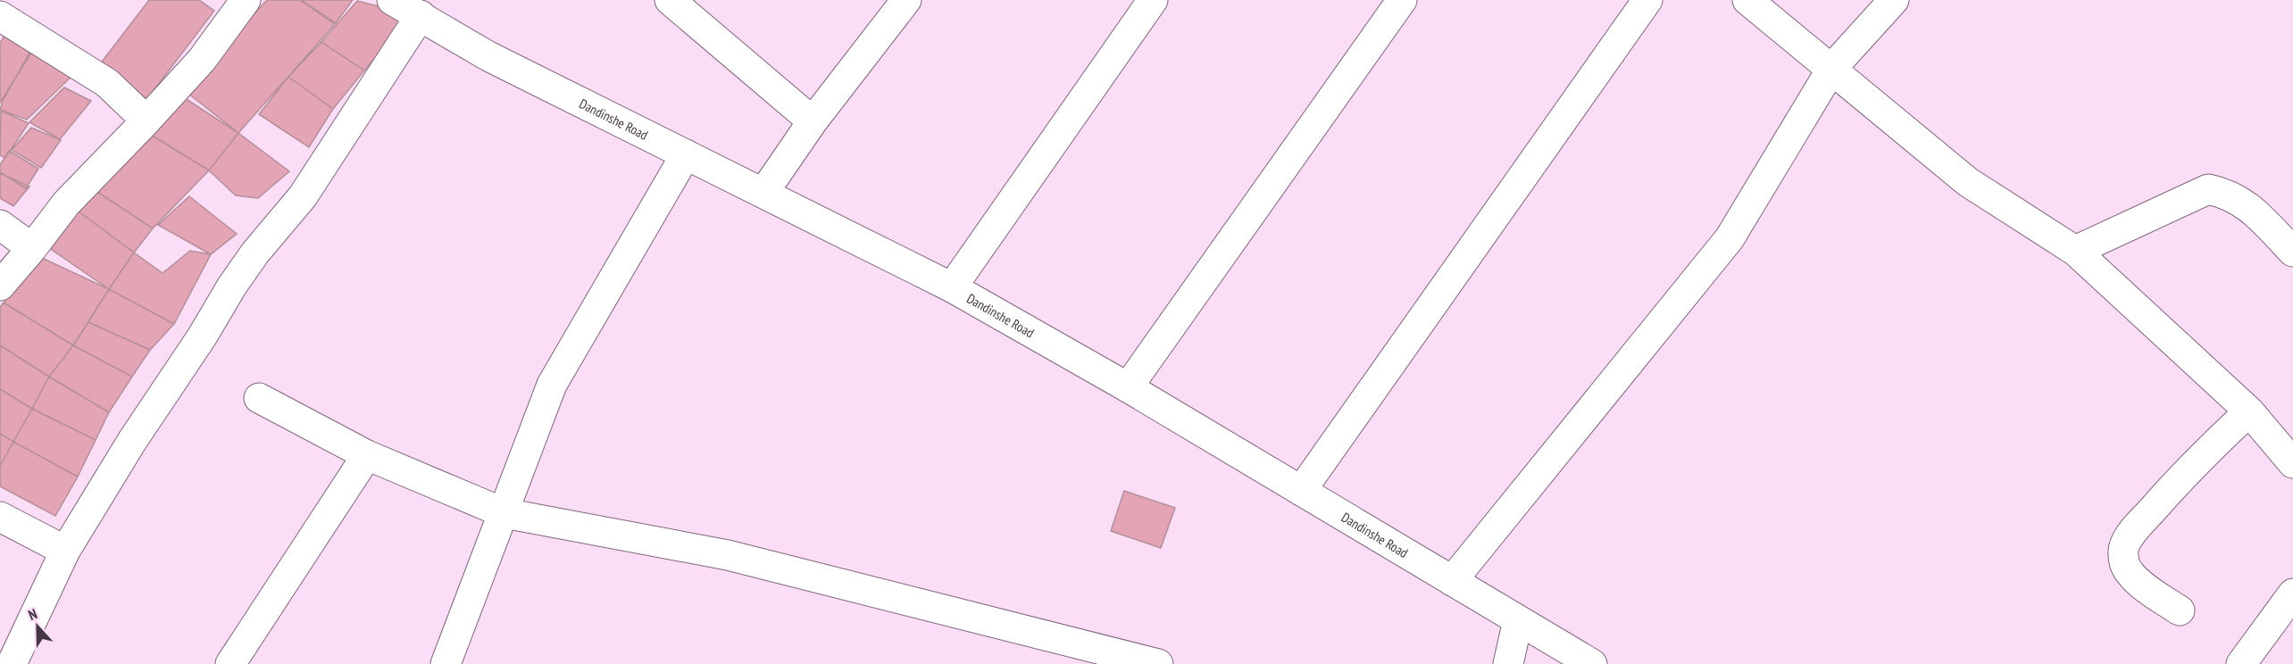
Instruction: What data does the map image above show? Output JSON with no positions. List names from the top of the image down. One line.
{"streets":{"street":["Dandinshe Road"]},"north":"top"}
